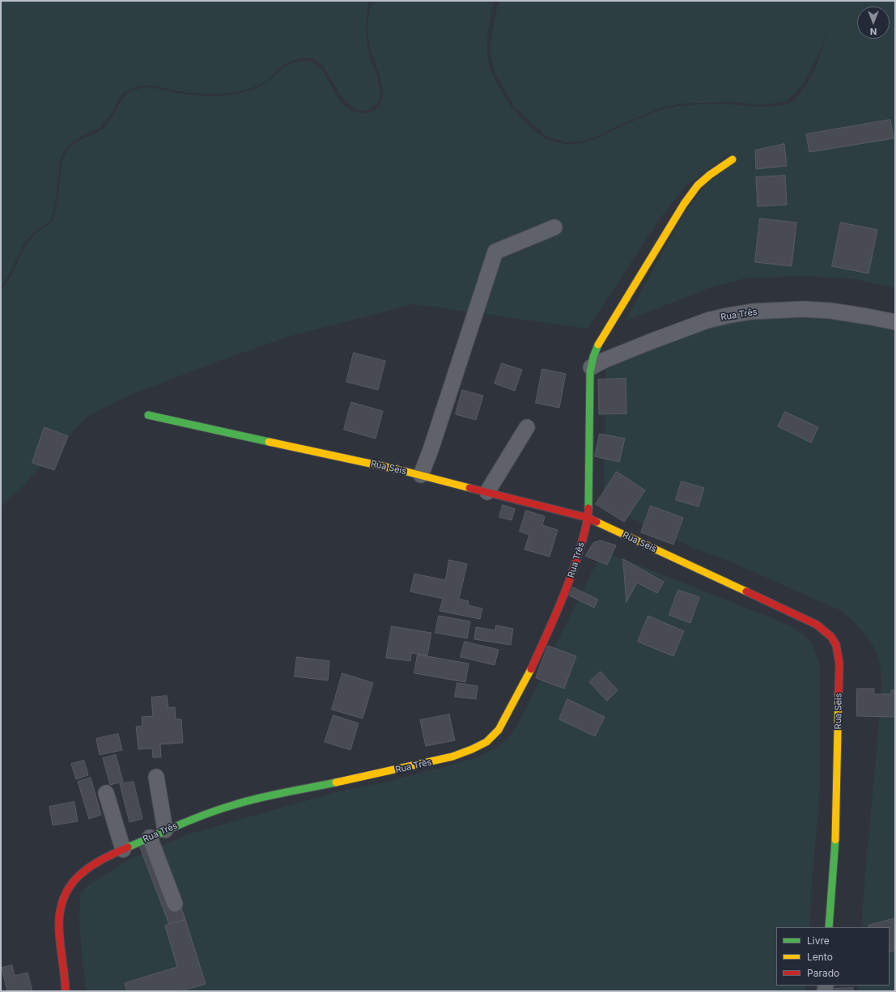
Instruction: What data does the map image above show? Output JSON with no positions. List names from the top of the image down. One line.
{"streets":{"street":["Rua Três","Rua Seis"]},"crossings":[["Rua Três","Rua Seis"]],"legend":["Livre","Lento","Parado"],"north":"bottom"}
